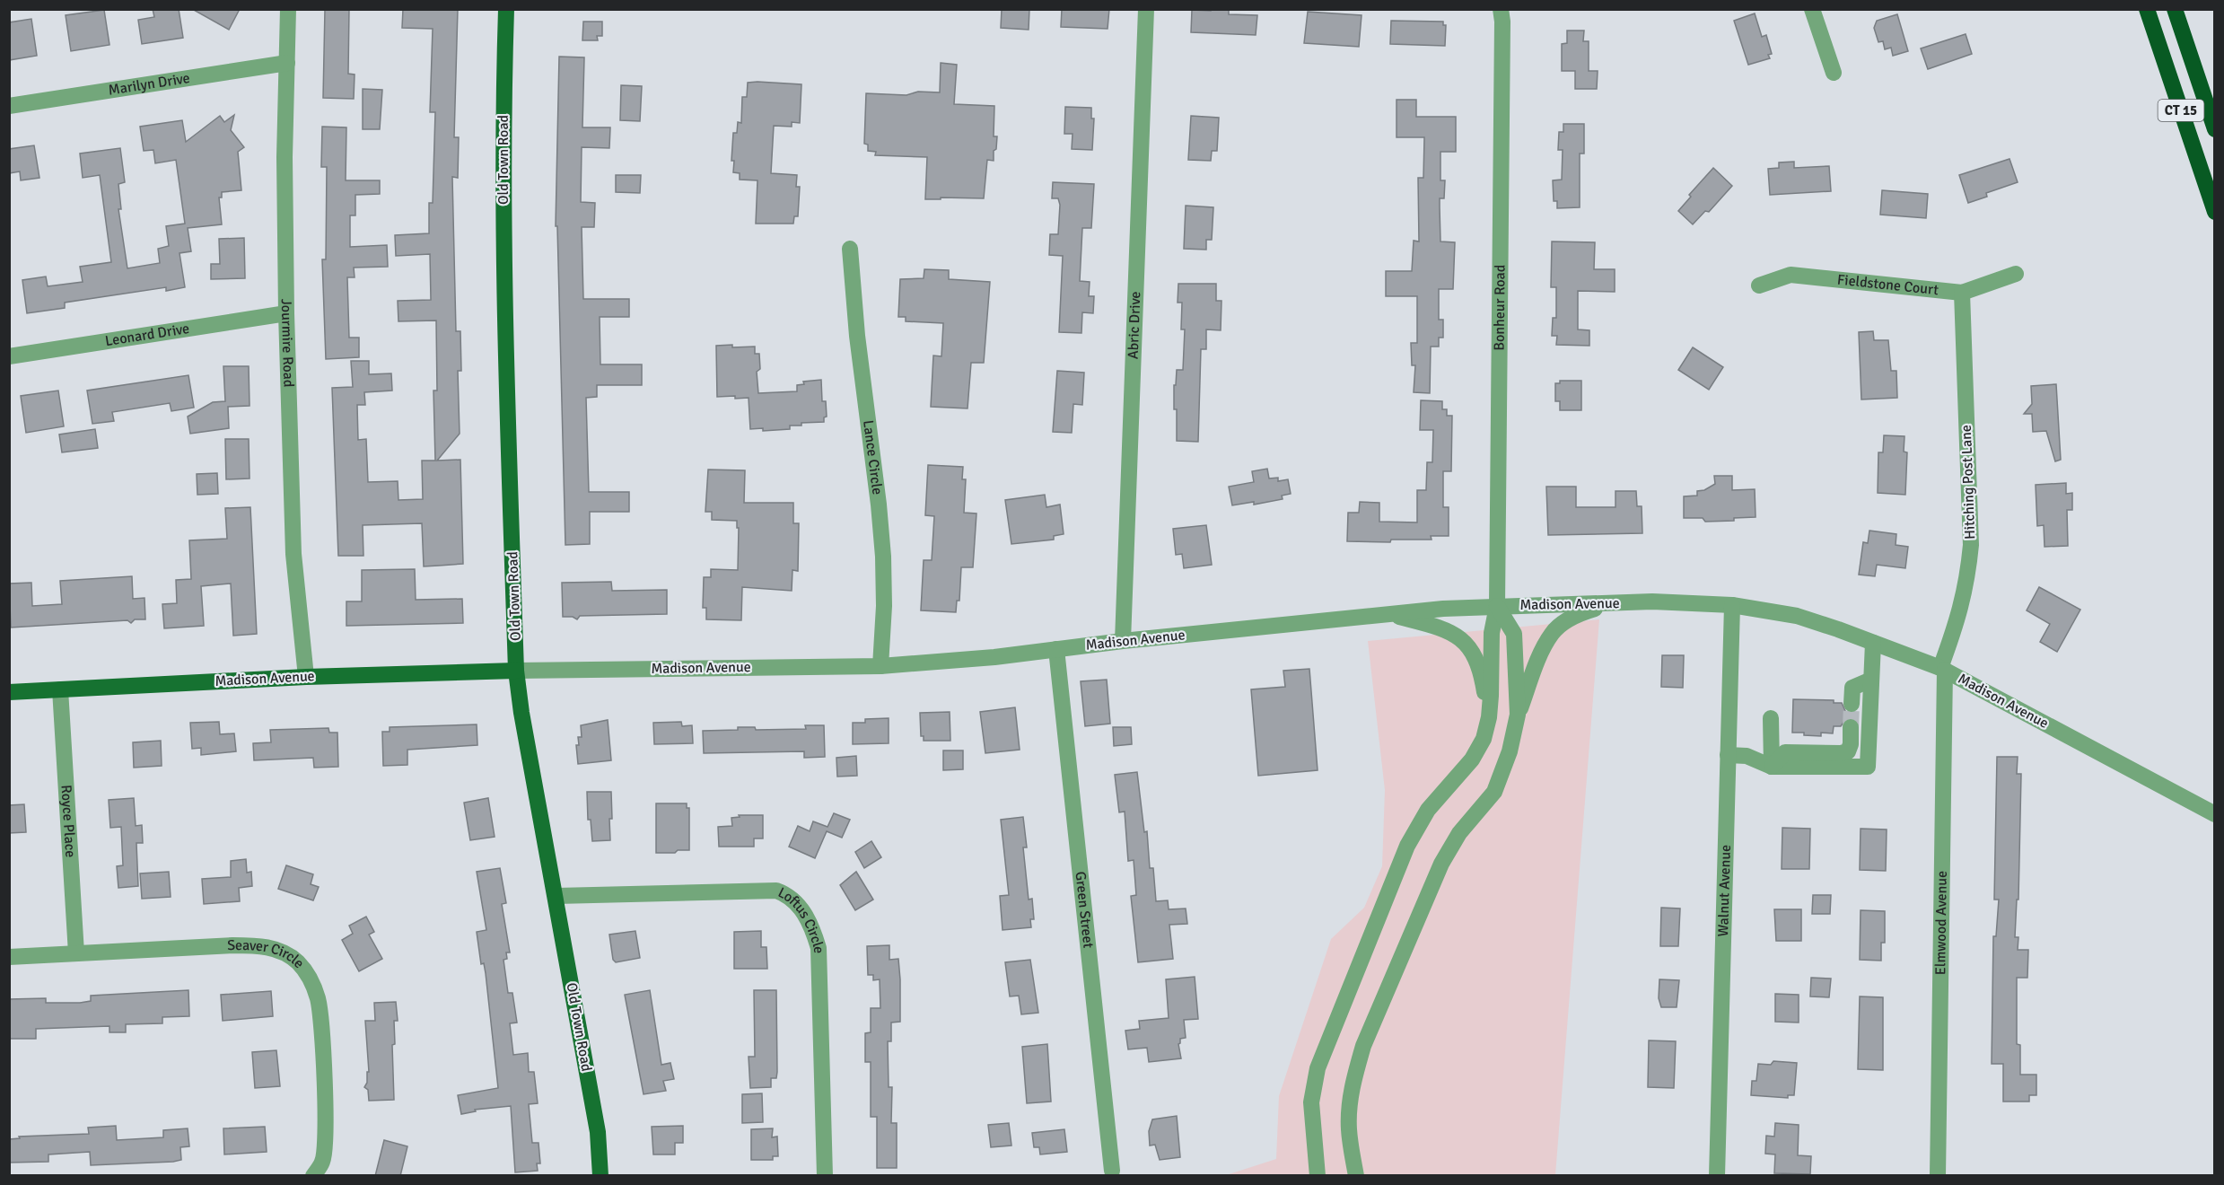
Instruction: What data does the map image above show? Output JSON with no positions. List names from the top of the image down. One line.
{"streets":{"highway":["CT 15"],"main road":["Old Town Road","Madison Avenue"],"street":["Marilyn Drive","Fieldstone Court","Bonheur Road","Abric Drive","Leonard Drive","Jourmire Road","Lance Circle","Hitching Post Lane","Royce Place","Walnut Avenue","Green Street","Elmwood Avenue","Loftus Circle","Seaver Circle"]},"crossings":[["Marilyn Drive","Jourmire Road"],["Old Town Road","Madison Avenue"],["Old Town Road","Loftus Circle"],["Fieldstone Court","Hitching Post Lane"],["Bonheur Road","Madison Avenue"],["Abric Drive","Madison Avenue"],["Leonard Drive","Jourmire Road"],["Jourmire Road","Madison Avenue"],["Lance Circle","Madison Avenue"],["Hitching Post Lane","Madison Avenue"],["Hitching Post Lane","Elmwood Avenue"],["Madison Avenue","Royce Place"],["Madison Avenue","Walnut Avenue"],["Madison Avenue","Green Street"],["Madison Avenue","Elmwood Avenue"],["Royce Place","Seaver Circle"]]}
